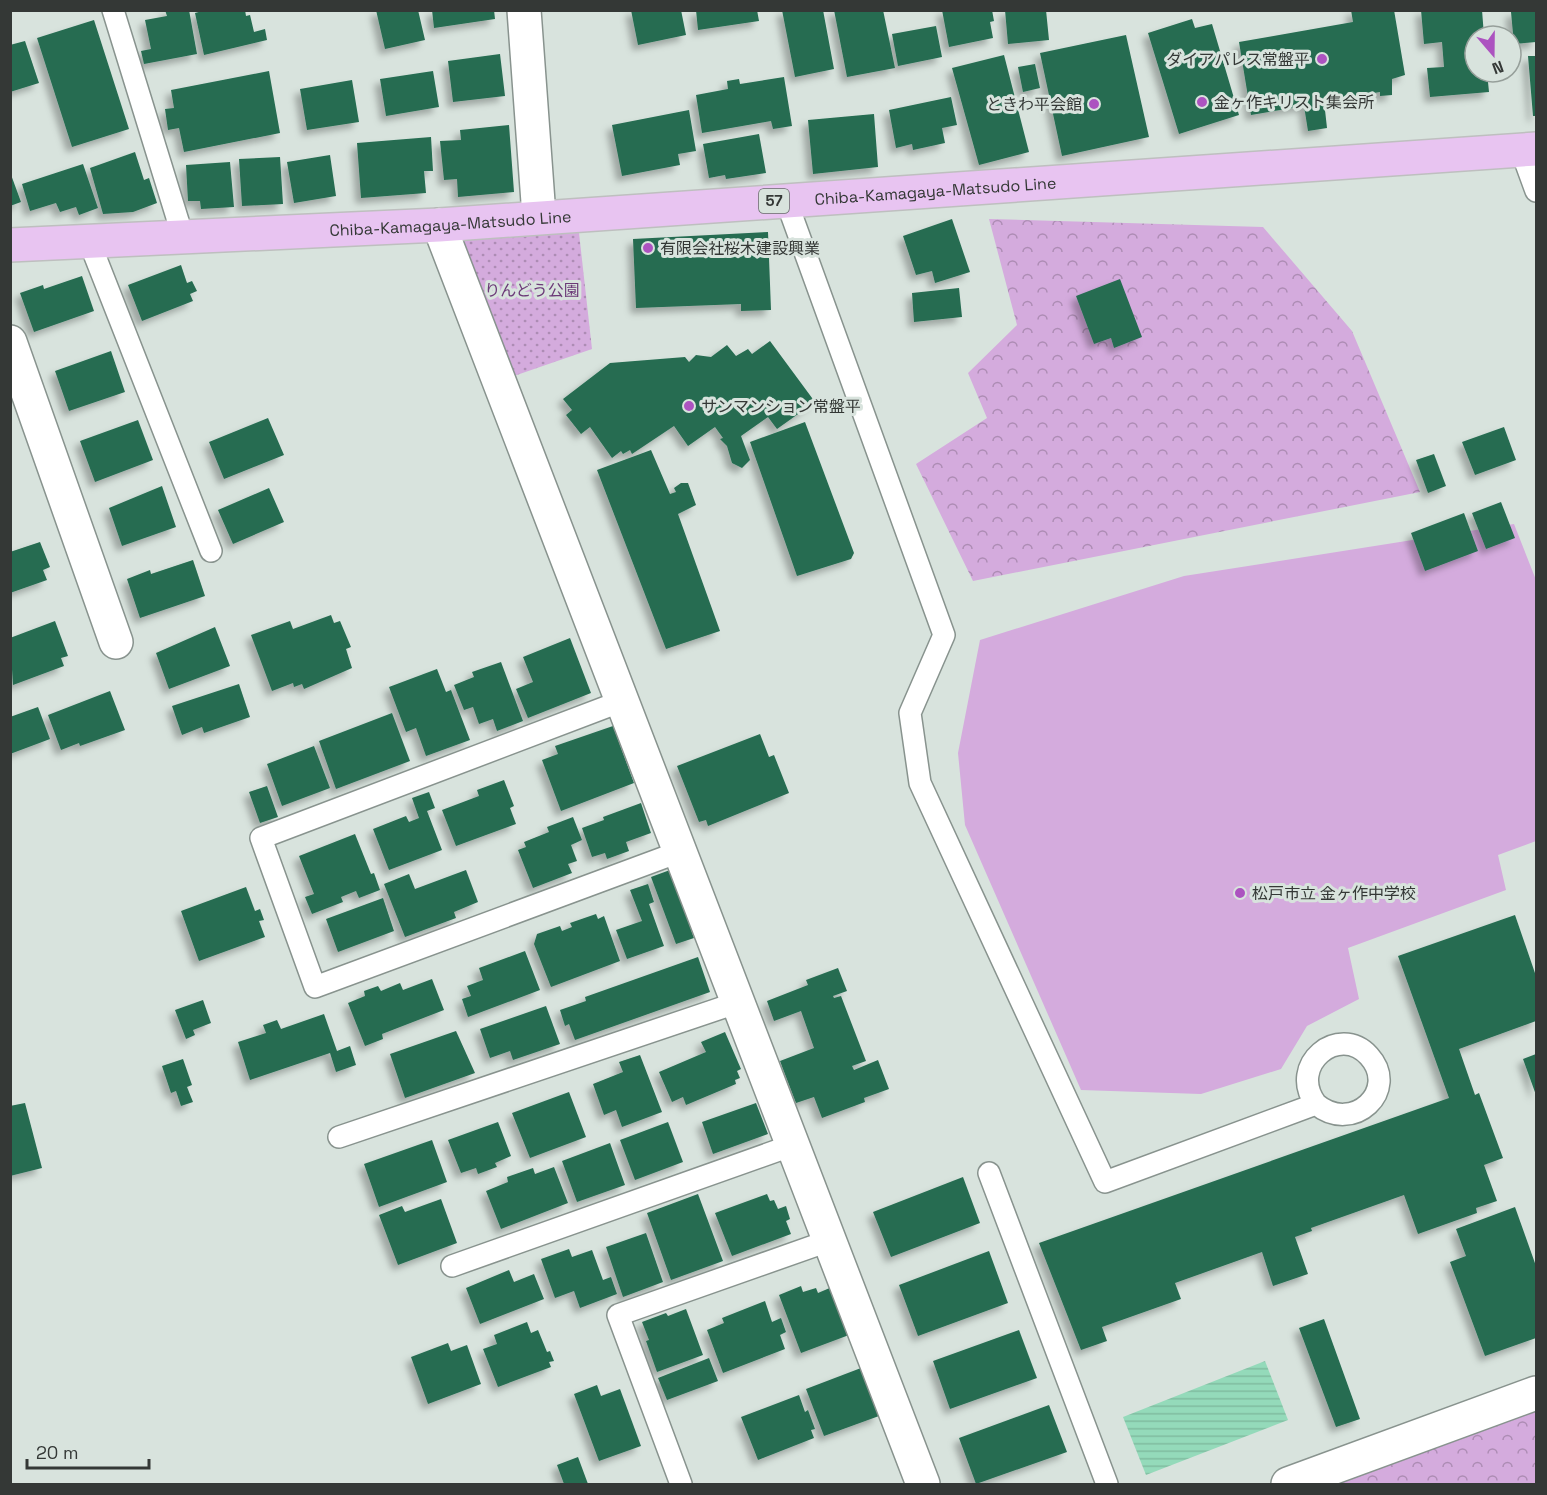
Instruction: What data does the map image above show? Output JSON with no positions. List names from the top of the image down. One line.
{"streets":{"main road":["Chiba-Kamagaya-Matsudo Line","57"]},"parks":["りんどう公園"],"places":["ダイアパレス常盤平","金ヶ作キリスト集会所","ときわ平会館","有限会社桜木建設興業","サンマンション常盤平","松戸市立 金ヶ作中学校"],"scale_bar":"20 m","north":"bottom"}
